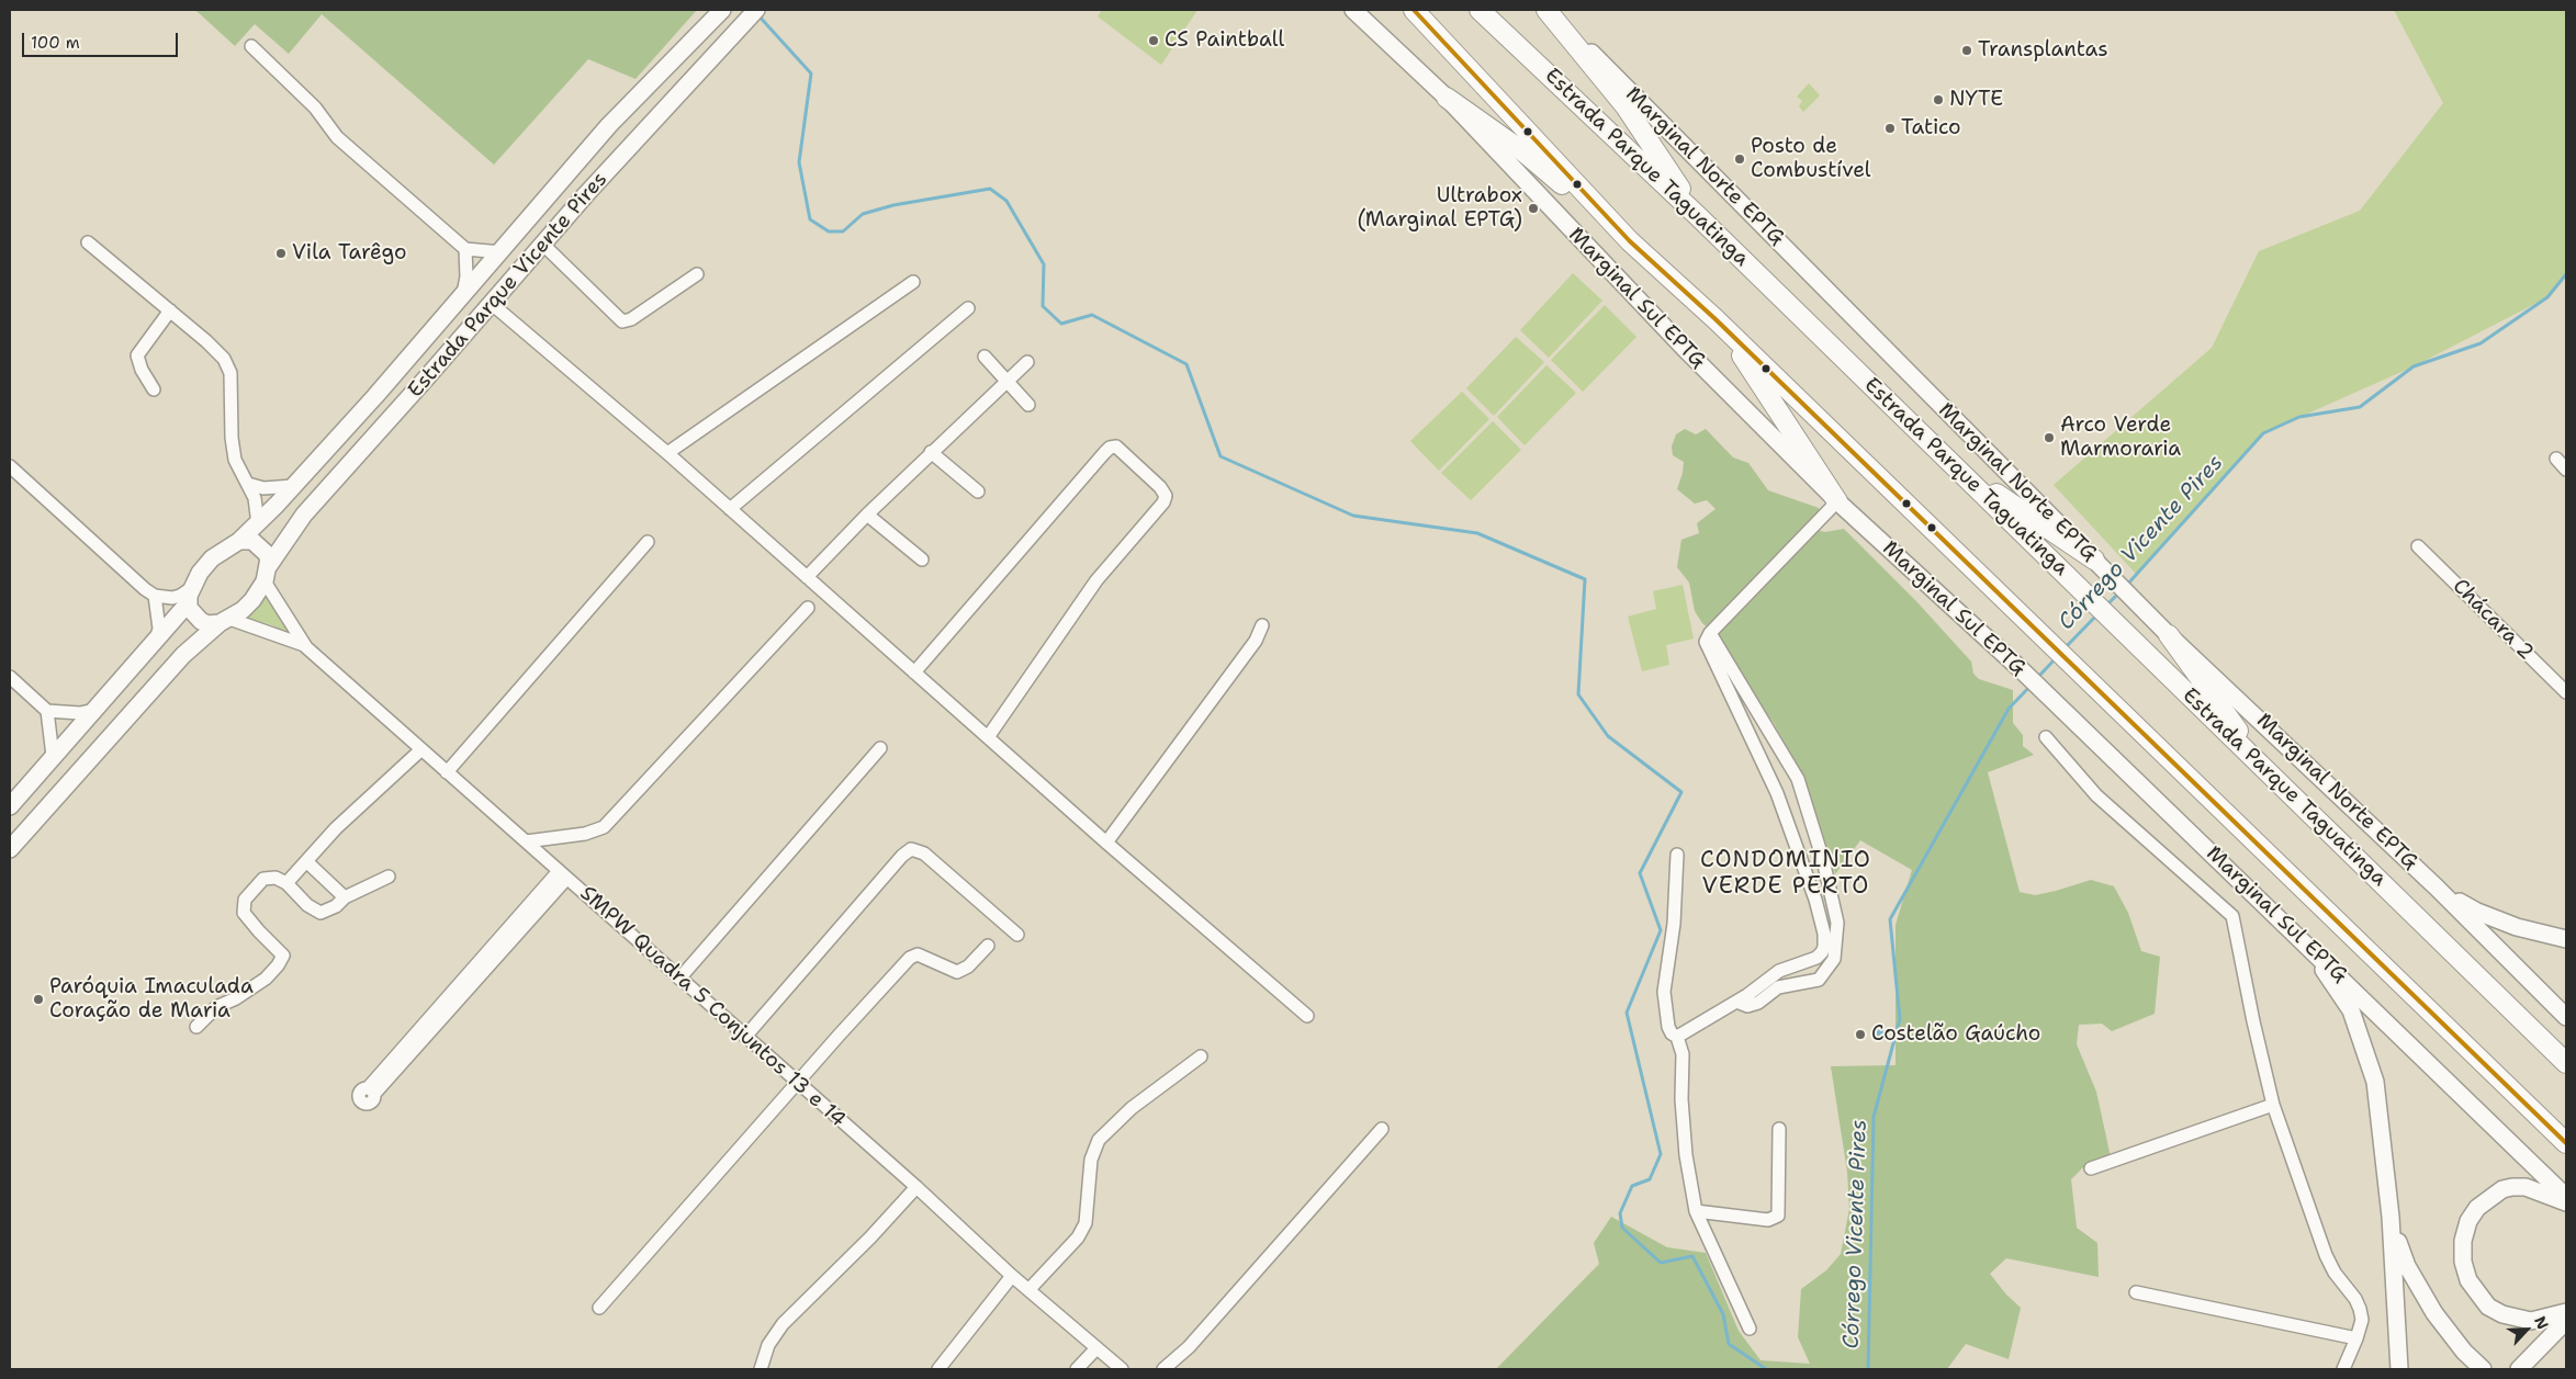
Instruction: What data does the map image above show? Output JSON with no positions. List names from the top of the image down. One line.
{"streets":{"highway":["Estrada Parque Taguatinga"],"main road":["Marginal Norte EPTG","Estrada Parque Vicente Pires","Marginal Sul EPTG"],"street":["Chácara 2","SMPW Quadra 5 Conjuntos 13 e 14"]},"crossings":[["Estrada Parque Vicente Pires","SMPW Quadra 5 Conjuntos 13 e 14"]],"districts":["CONDOMINIO VERDE PERTO"],"water":["Córrego Vicente Pires"],"places":["CS Paintball","Transplantas","NYTE","Tatico","Posto de Combustível","Ultrabox (Marginal EPTG)","Vila Tarêgo","Arco Verde Marmoraria","Paróquia Imaculada Coração de Maria","Costelão Gaúcho"],"scale_bar":"100 m","north":"top right"}
